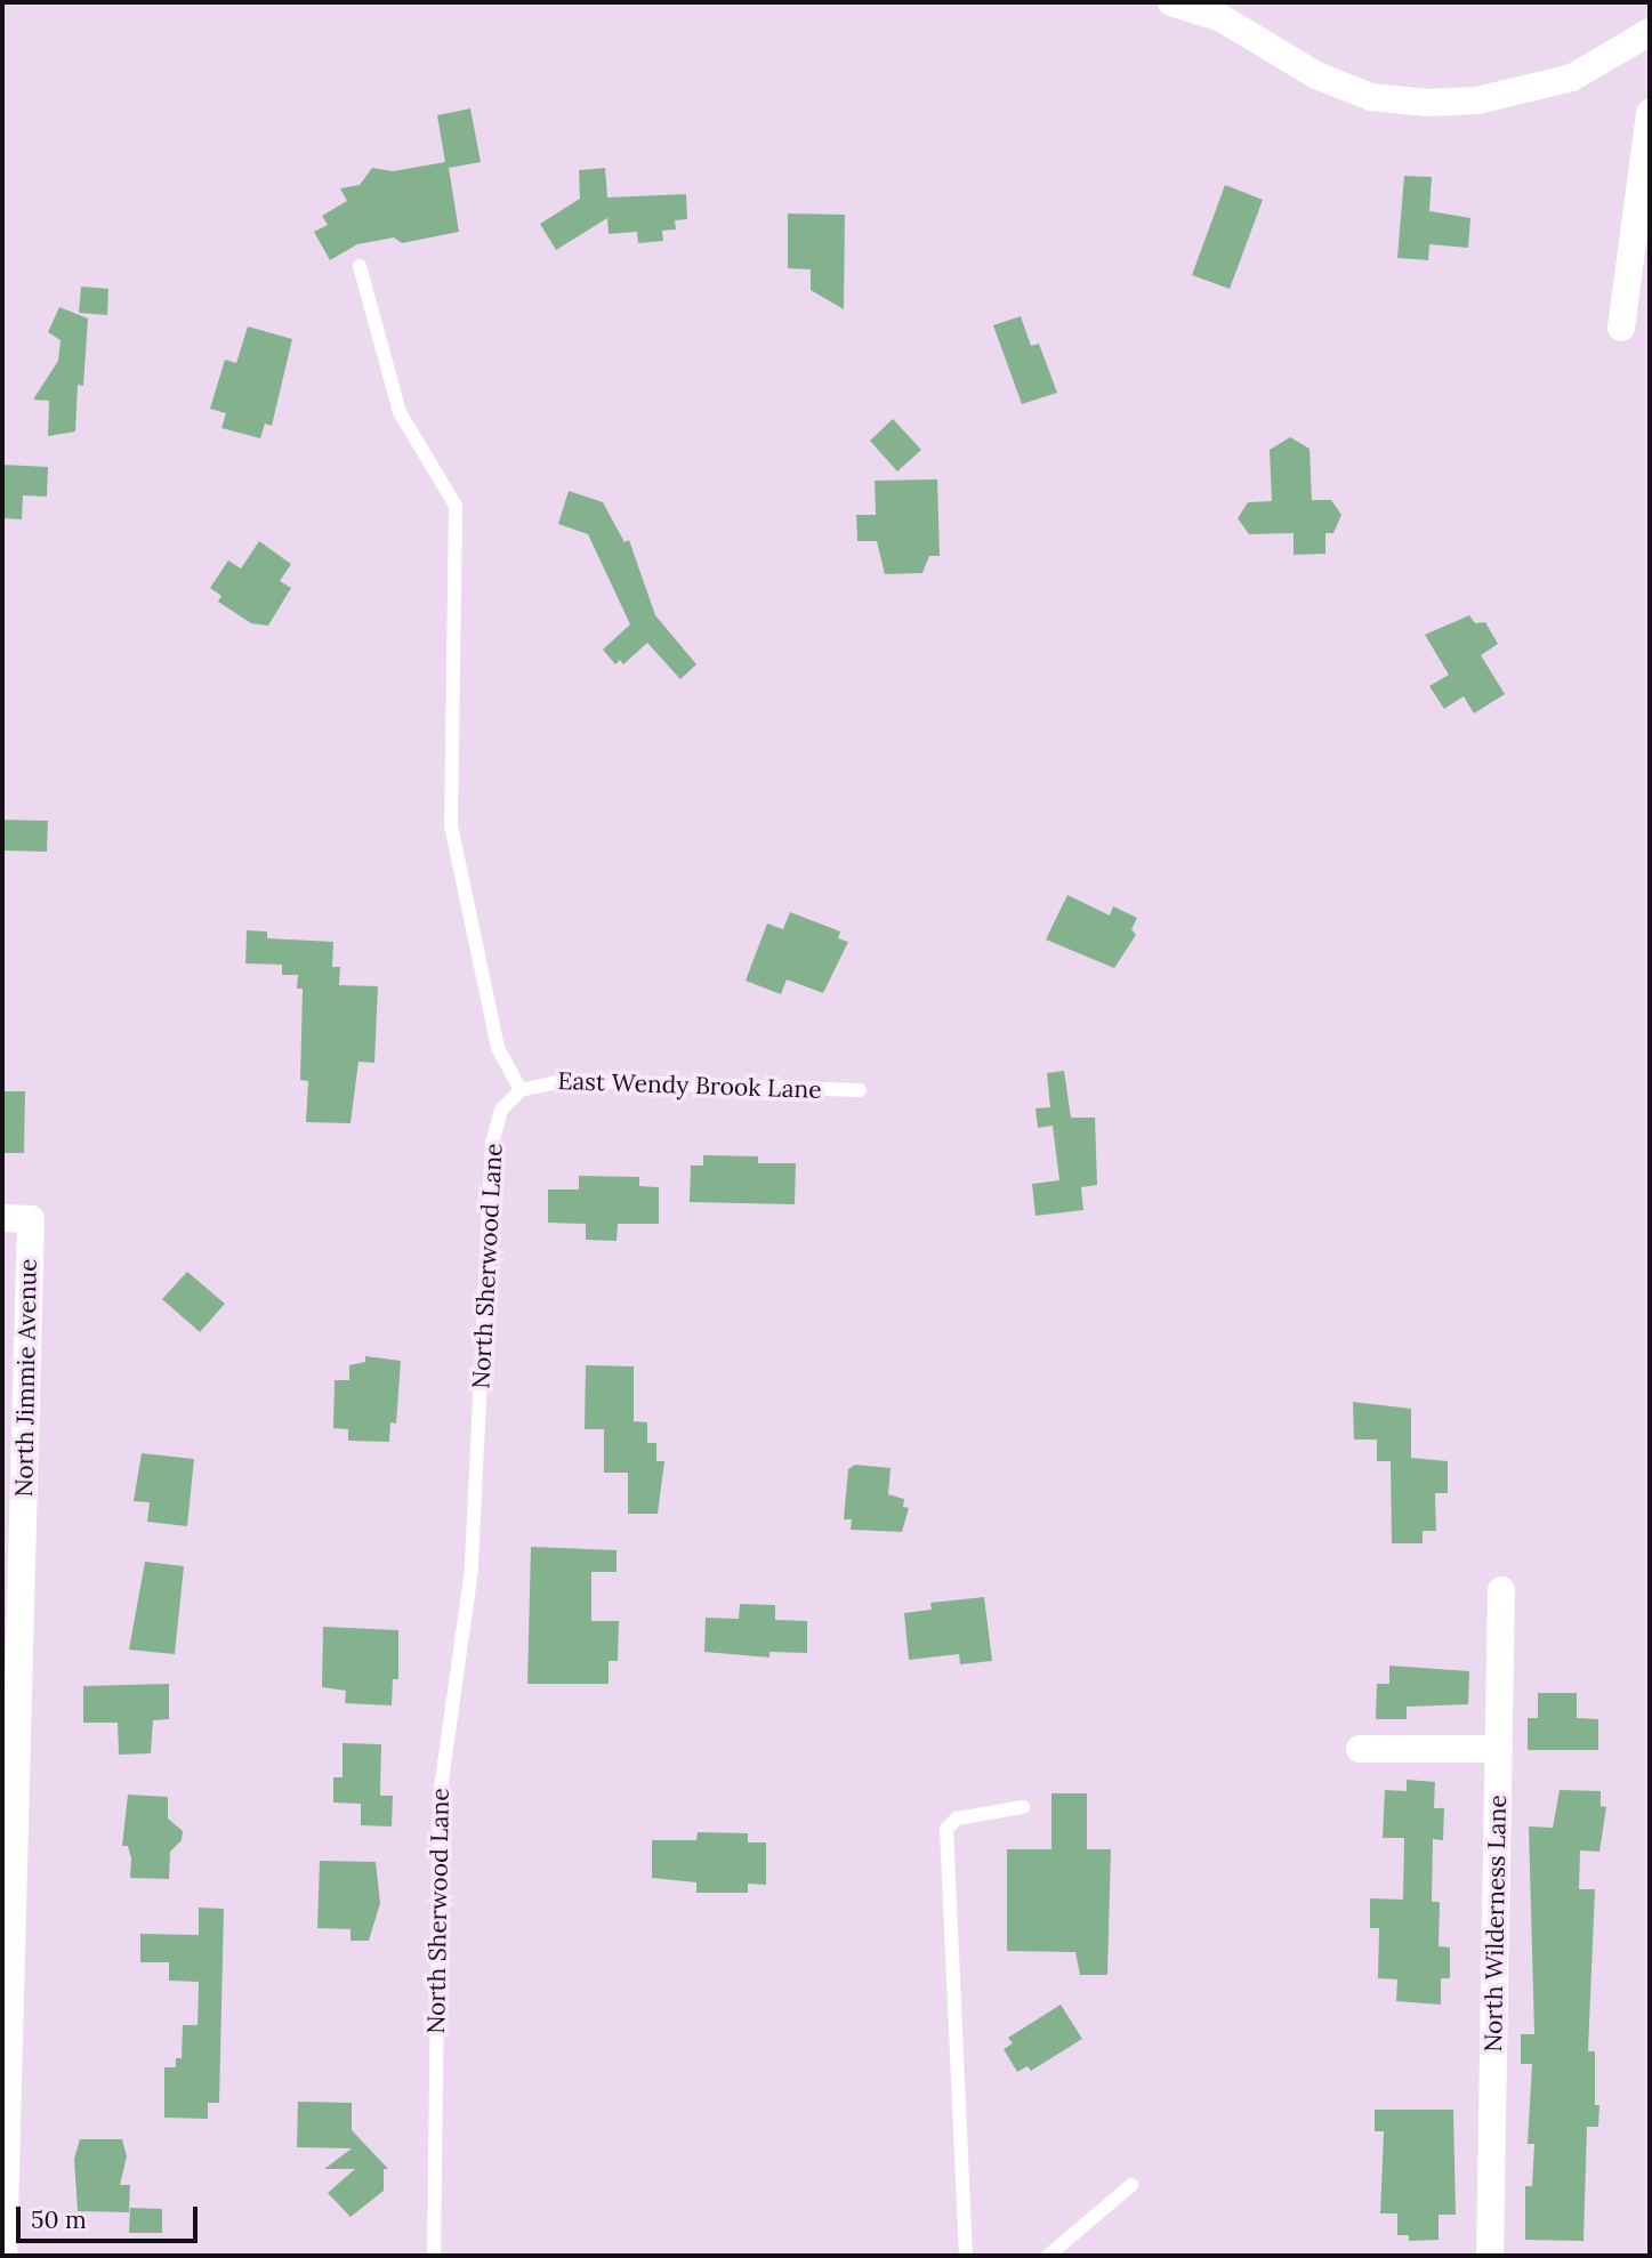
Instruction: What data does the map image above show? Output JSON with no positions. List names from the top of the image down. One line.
{"streets":{"street":["North Jimmie Avenue","North Wilderness Lane"],"lane":["East Wendy Brook Lane","North Sherwood Lane"]},"crossings":[["East Wendy Brook Lane","North Sherwood Lane"]],"scale_bar":"50 m"}
